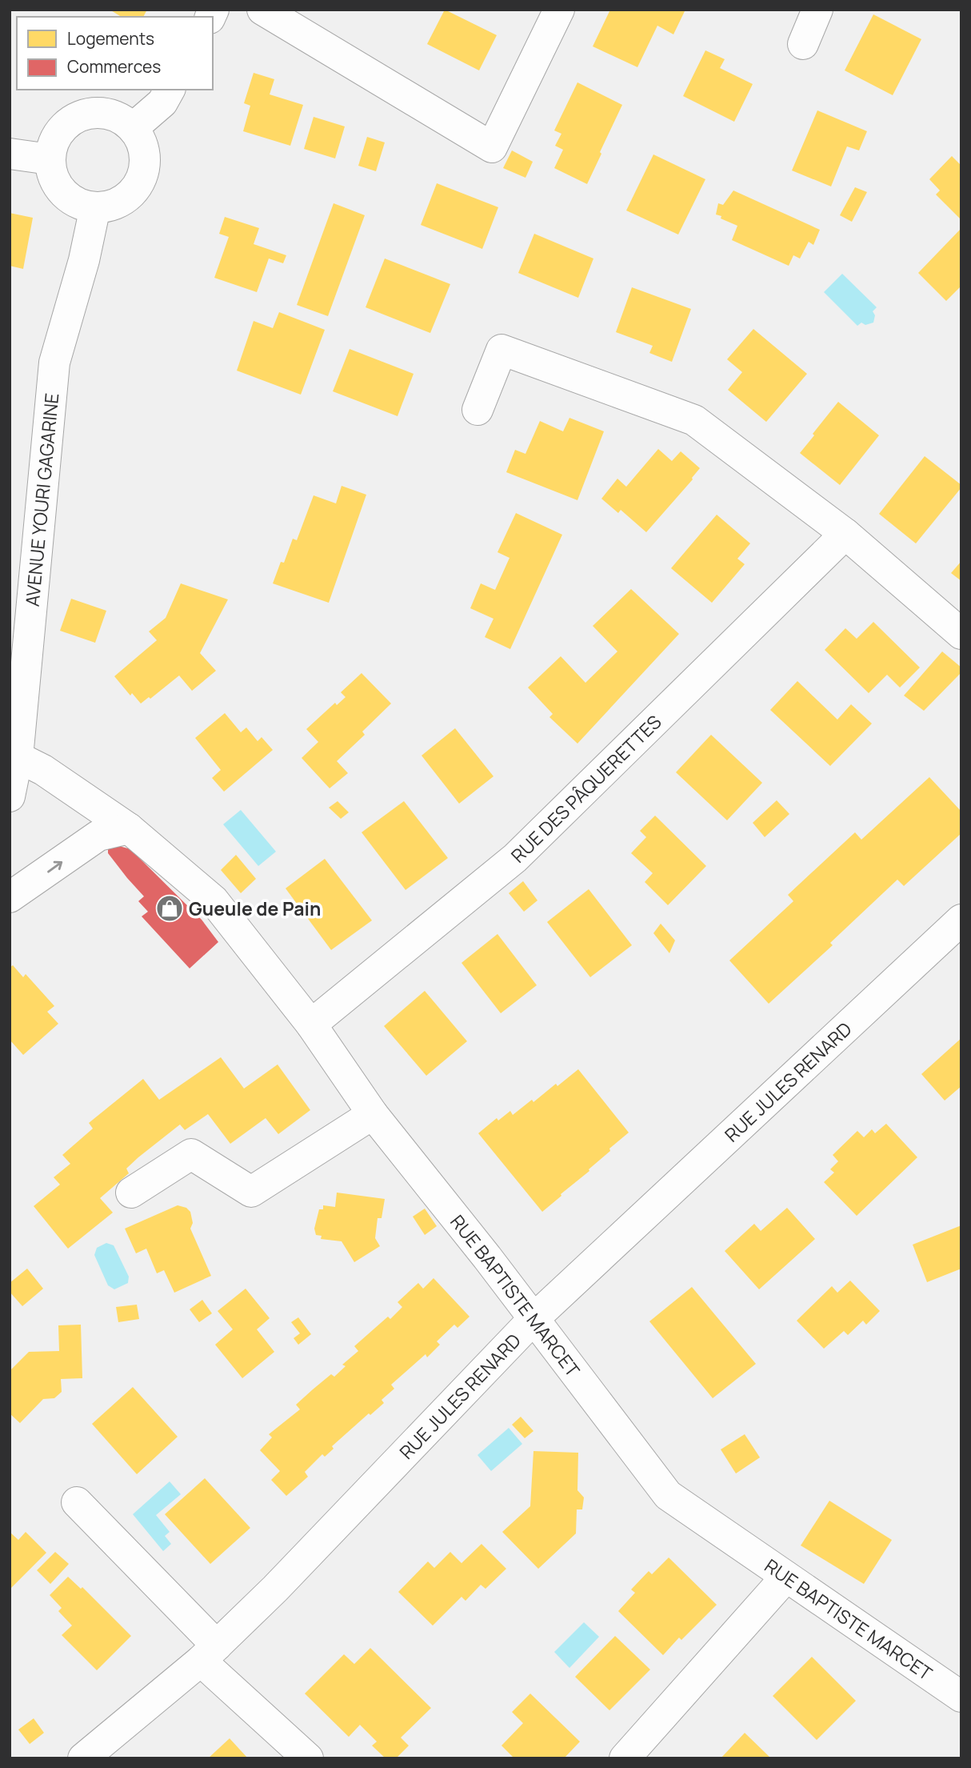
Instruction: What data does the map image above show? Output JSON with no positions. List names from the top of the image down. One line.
{"streets":{"street":["AVENUE YOURI GAGARINE","RUE DES PÂQUERETTES","RUE JULES RENARD","RUE BAPTISTE MARCET"]},"crossings":[["AVENUE YOURI GAGARINE","RUE BAPTISTE MARCET"],["RUE DES PÂQUERETTES","RUE BAPTISTE MARCET"],["RUE JULES RENARD","RUE BAPTISTE MARCET"]],"places":{"shop":["Gueule de Pain"]},"legend":["Logements","Commerces"]}
